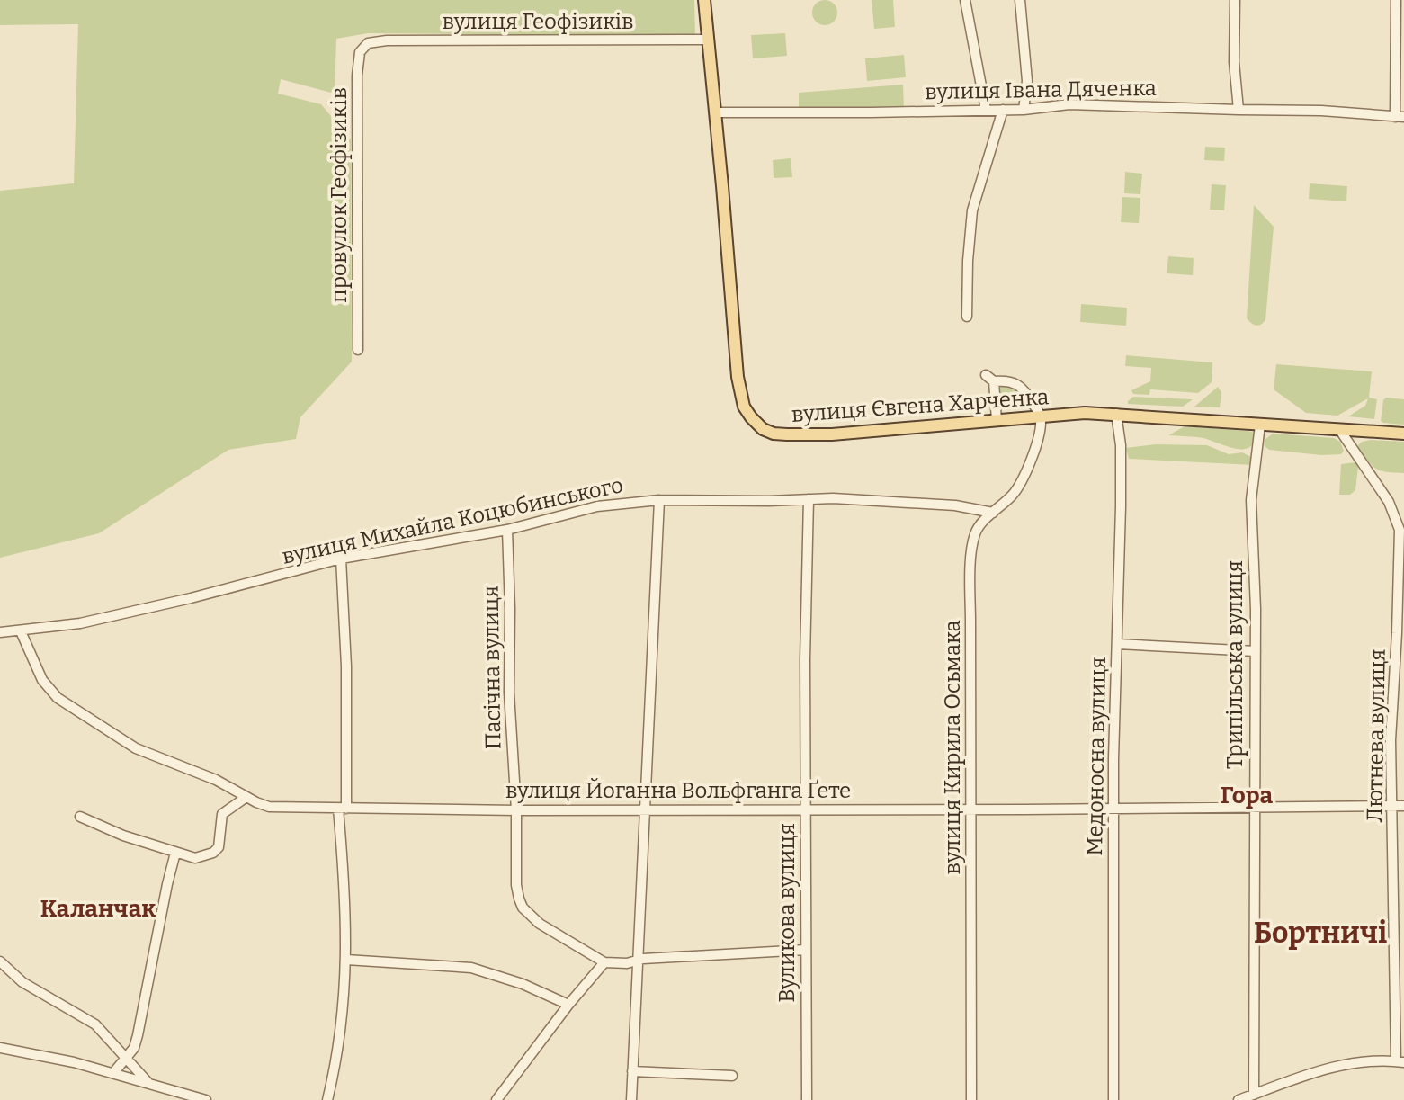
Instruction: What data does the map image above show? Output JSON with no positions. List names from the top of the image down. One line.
{"streets":{"main road":["вулиця Євгена Харченка"],"street":["вулиця Геофізиків","вулиця Івана Дяченка","провулок Геофізиків","вулиця Михайла Коцюбинського","Трипільська вулиця","Пасічна вулиця","Лютнева вулиця","вулиця Кирила Осьмака","Медоносна вулиця","вулиця Йоганна Вольфганга Ґете","Вуликова вулиця"]},"crossings":[["вулиця Геофізиків","провулок Геофізиків"],["вулиця Геофізиків","вулиця Євгена Харченка"],["вулиця Івана Дяченка","вулиця Євгена Харченка"],["вулиця Євгена Харченка","Трипільська вулиця"],["вулиця Євгена Харченка","Лютнева вулиця"],["вулиця Євгена Харченка","вулиця Кирила Осьмака"],["вулиця Євгена Харченка","Медоносна вулиця"],["вулиця Михайла Коцюбинського","Пасічна вулиця"],["вулиця Михайла Коцюбинського","вулиця Кирила Осьмака"],["вулиця Михайла Коцюбинського","вулиця Йоганна Вольфганга Ґете"],["вулиця Михайла Коцюбинського","Вуликова вулиця"],["Трипільська вулиця","вулиця Йоганна Вольфганга Ґете"],["Пасічна вулиця","вулиця Йоганна Вольфганга Ґете"],["Лютнева вулиця","вулиця Йоганна Вольфганга Ґете"],["вулиця Кирила Осьмака","вулиця Йоганна Вольфганга Ґете"],["Медоносна вулиця","вулиця Йоганна Вольфганга Ґете"],["вулиця Йоганна Вольфганга Ґете","Вуликова вулиця"]],"districts":["Гора","Каланчак","Бортничі"]}
